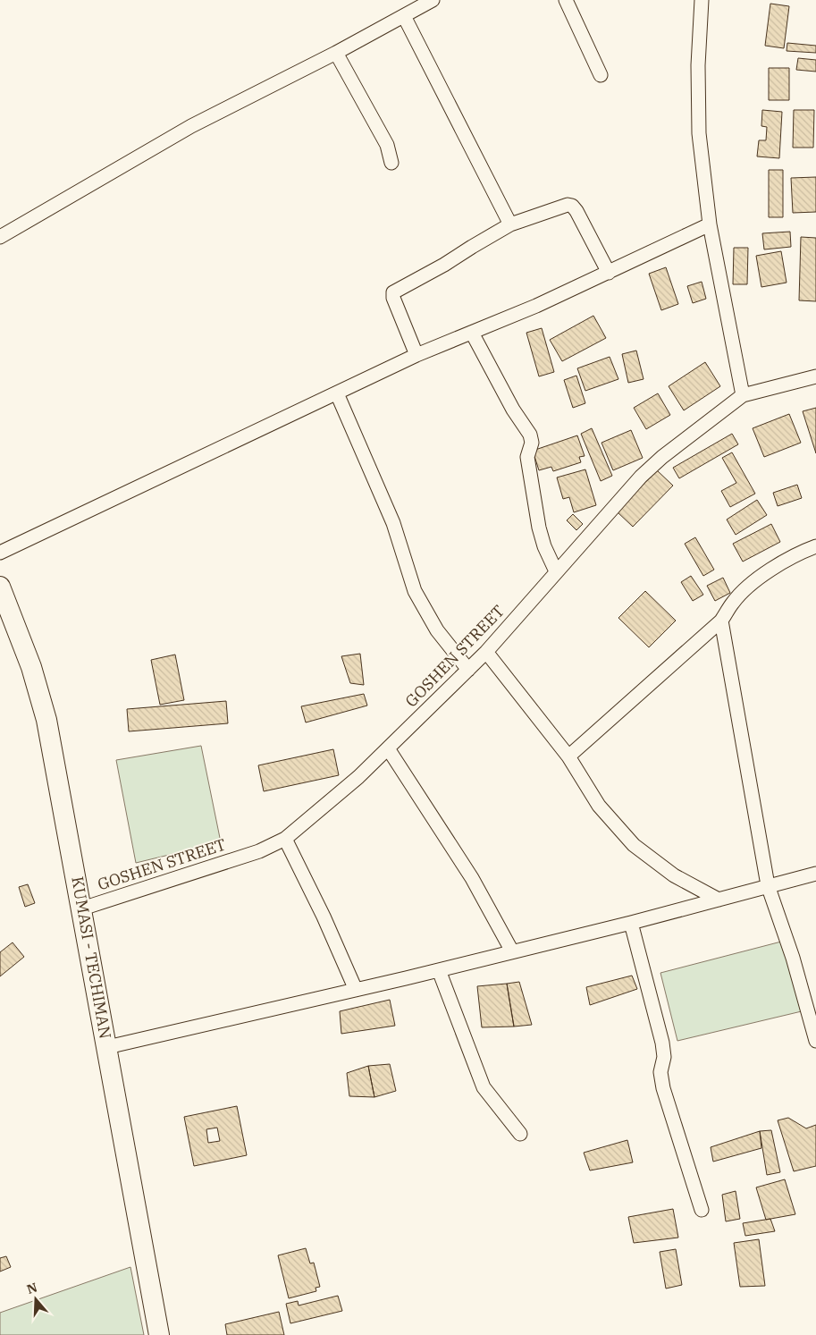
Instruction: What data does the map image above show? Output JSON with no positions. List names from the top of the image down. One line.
{"streets":{"highway":["KUMASI - TECHIMAN"],"street":["GOSHEN STREET"]},"crossings":[["GOSHEN STREET","KUMASI - TECHIMAN"]],"north":"top"}
